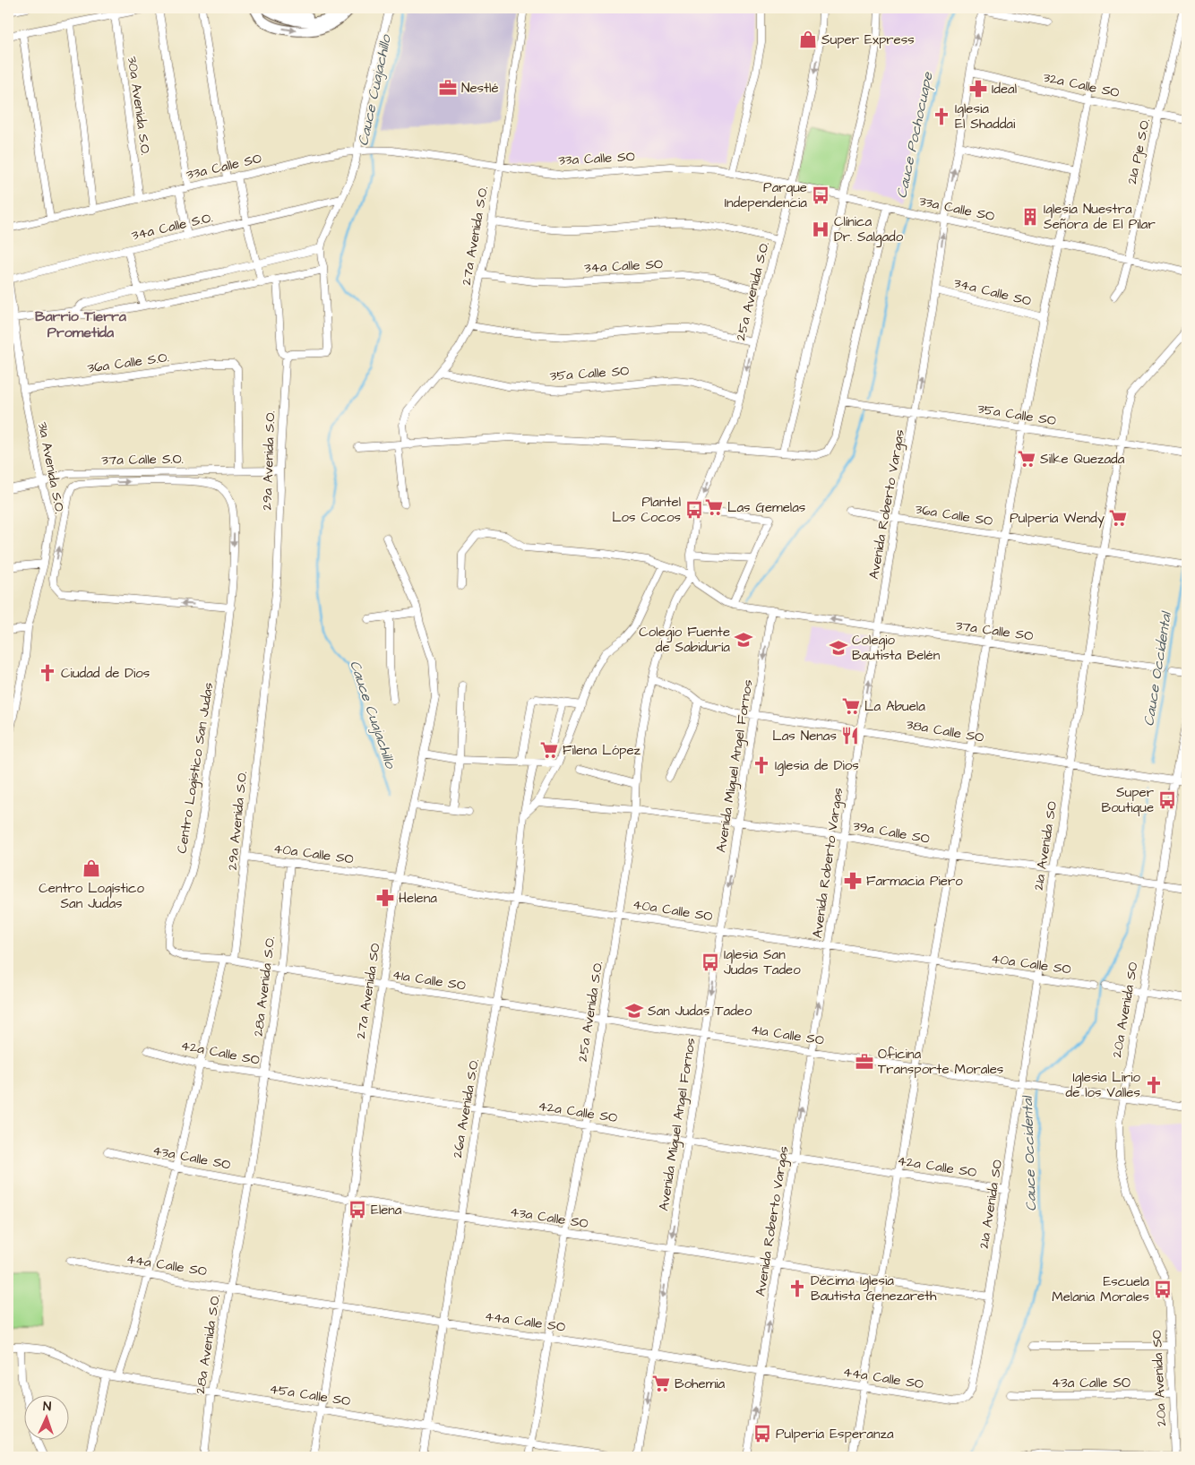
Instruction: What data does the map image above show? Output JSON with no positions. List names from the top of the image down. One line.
{"streets":{"street":["32a Calle SO","30a Avenida S.O.","21a Pje S.O.","33a Calle SO","34a Calle S.O.","27a Avenida S.O.","34a Calle SO","25a Avenida S.O.","36a Calle S.O.","35a Calle SO","37a Calle S.O.","29a Avenida S.O.","31a Avenida S.O.","Avenida Roberto Vargas","36a Calle SO","37a Calle SO","38a Calle SO","Avenida Miguel Angel Fornos","Centro Logistico San Judas","39a Calle SO","21a Avenida SO","40a Calle SO","41a Calle SO","28a Avenida S.O.","27a Avenida SO","20a Avenida SO","42a Calle SO","26a Avenida S.O.","43a Calle SO","44a Calle SO","45a Calle SO"]},"crossings":[["32a Calle SO","21a Pje S.O."],["32a Calle SO","Avenida Roberto Vargas"],["30a Avenida S.O.","33a Calle SO"],["21a Pje S.O.","33a Calle SO"],["33a Calle SO","27a Avenida S.O."],["33a Calle SO","25a Avenida S.O."],["33a Calle SO","Avenida Roberto Vargas"],["34a Calle S.O.","31a Avenida S.O."],["27a Avenida S.O.","34a Calle SO"],["27a Avenida S.O.","35a Calle SO"],["34a Calle SO","25a Avenida S.O."],["34a Calle SO","Avenida Roberto Vargas"],["25a Avenida S.O.","35a Calle SO"],["25a Avenida S.O.","38a Calle SO"],["25a Avenida S.O.","39a Calle SO"],["25a Avenida S.O.","40a Calle SO"],["25a Avenida S.O.","41a Calle SO"],["25a Avenida S.O.","42a Calle SO"],["25a Avenida S.O.","43a Calle SO"],["25a Avenida S.O.","44a Calle SO"],["25a Avenida S.O.","45a Calle SO"],["36a Calle S.O.","37a Calle S.O."],["36a Calle S.O.","31a Avenida S.O."],["35a Calle SO","Avenida Roberto Vargas"],["35a Calle SO","21a Avenida SO"],["37a Calle S.O.","29a Avenida S.O."],["37a Calle S.O.","31a Avenida S.O."],["29a Avenida S.O.","40a Calle SO"],["29a Avenida S.O.","41a Calle SO"],["Avenida Roberto Vargas","36a Calle SO"],["Avenida Roberto Vargas","37a Calle SO"],["Avenida Roberto Vargas","38a Calle SO"],["Avenida Roberto Vargas","39a Calle SO"],["Avenida Roberto Vargas","40a Calle SO"],["Avenida Roberto Vargas","41a Calle SO"],["Avenida Roberto Vargas","42a Calle SO"],["Avenida Roberto Vargas","43a Calle SO"],["Avenida Roberto Vargas","44a Calle SO"],["36a Calle SO","21a Avenida SO"],["37a Calle SO","Avenida Miguel Angel Fornos"],["37a Calle SO","21a Avenida SO"],["38a Calle SO","Avenida Miguel Angel Fornos"],["38a Calle SO","21a Avenida SO"],["38a Calle SO","20a Avenida SO"],["Avenida Miguel Angel Fornos","39a Calle SO"],["Avenida Miguel Angel Fornos","40a Calle SO"],["Avenida Miguel Angel Fornos","41a Calle SO"],["Avenida Miguel Angel Fornos","42a Calle SO"],["Avenida Miguel Angel Fornos","43a Calle SO"],["Avenida Miguel Angel Fornos","44a Calle SO"],["Centro Logistico San Judas","41a Calle SO"],["39a Calle SO","21a Avenida SO"],["39a Calle SO","20a Avenida SO"],["21a Avenida SO","40a Calle SO"],["21a Avenida SO","41a Calle SO"],["21a Avenida SO","42a Calle SO"],["21a Avenida SO","43a Calle SO"],["21a Avenida SO","44a Calle SO"],["40a Calle SO","28a Avenida S.O."],["40a Calle SO","27a Avenida SO"],["40a Calle SO","26a Avenida S.O."],["41a Calle SO","28a Avenida S.O."],["41a Calle SO","27a Avenida SO"],["41a Calle SO","20a Avenida SO"],["41a Calle SO","26a Avenida S.O."],["28a Avenida S.O.","42a Calle SO"],["28a Avenida S.O.","43a Calle SO"],["28a Avenida S.O.","44a Calle SO"],["28a Avenida S.O.","45a Calle SO"],["27a Avenida SO","42a Calle SO"],["27a Avenida SO","43a Calle SO"],["27a Avenida SO","44a Calle SO"],["27a Avenida SO","45a Calle SO"],["20a Avenida SO","43a Calle SO"],["42a Calle SO","26a Avenida S.O."],["26a Avenida S.O.","43a Calle SO"],["26a Avenida S.O.","44a Calle SO"],["26a Avenida S.O.","45a Calle SO"]],"one_way":["Avenida Roberto Vargas","Avenida Miguel Angel Fornos"],"districts":["Barrio Tierra Prometida"],"water":["Cauce Cuajachillo","Cauce Pochocuape","Cauce Occidental"],"places":{"shop":["Super Express","Centro Logístico San Judas"],"office":["Nestlé","Oficina Transporte Morales"],"pharmacy":["Ideal","Farmacia Piero","Helena"],"church":["Iglesia El Shaddai","Ciudad de Dios","Iglesia de Dios","Iglesia Lirio de los Valles","Décima Iglesia Bautista Genezareth"],"bus stop":["Parque Independencia","Plantel Los Cocos","Super Boutique","Iglesia San Judas Tadeo","Elena","Escuela Melania Morales","Pulpería Esperanza"],"building":["Iglesia Nuestra Señora de El Pilar"],"hospital":["Clínica Dr. Salgado"],"supermarket":["Silke Quezada","Las Gemelas","Pulpería Wendy","La Abuela","Filena López","Bohemia"],"school or university":["Colegio Fuente de Sabiduría","Colegio Bautista Belén","San Judas Tadeo"],"restaurant":["Las Nenas"]},"north":"top"}
